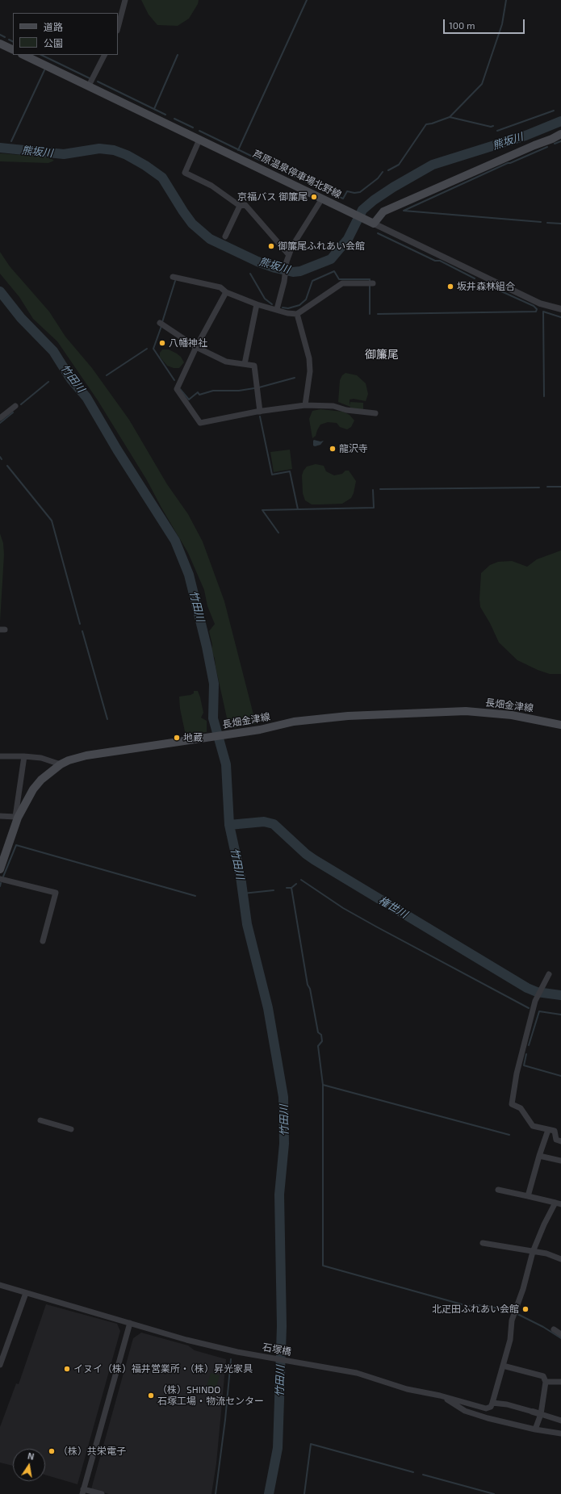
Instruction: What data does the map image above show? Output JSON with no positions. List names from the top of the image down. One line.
{"streets":{"main road":["芦原温泉停車場北野線","長畑金津線"],"street":["石塚橋"]},"districts":["御簾尾"],"water":["熊坂川","竹田川","権世川"],"places":["京福バス 御簾尾","御簾尾ふれあい会館","坂井森林組合","八幡神社","龍沢寺","地蔵","北疋田ふれあい会館","イヌイ（株）福井営業所・（株）昇光家具","（株）SHINDO 石塚工場・物流センター","（株）共栄電子"],"legend":["道路","公園"],"scale_bar":"100 m","north":"top"}
